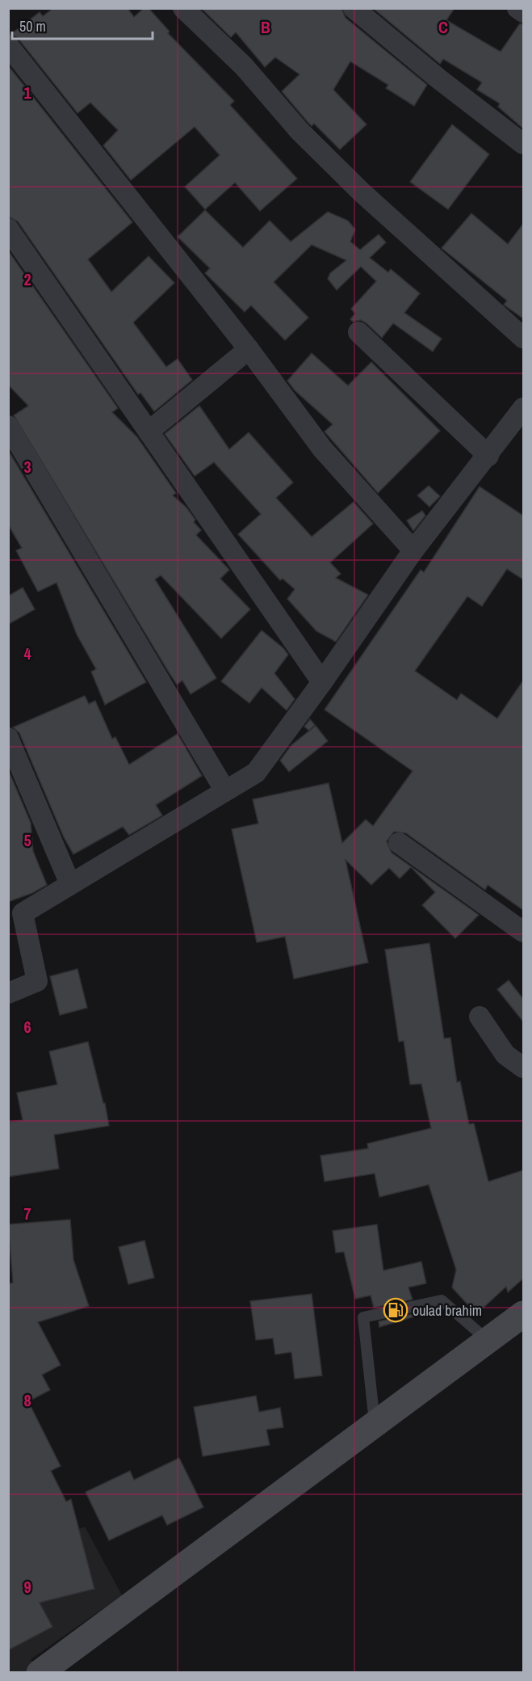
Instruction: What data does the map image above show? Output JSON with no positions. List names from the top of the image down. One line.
{"places":{"fuel station":["oulad brahim"]},"scale_bar":"50 m","grid":{"columns":["B","C"],"rows":["1","2","3","4","5","6","7","8","9"]}}
